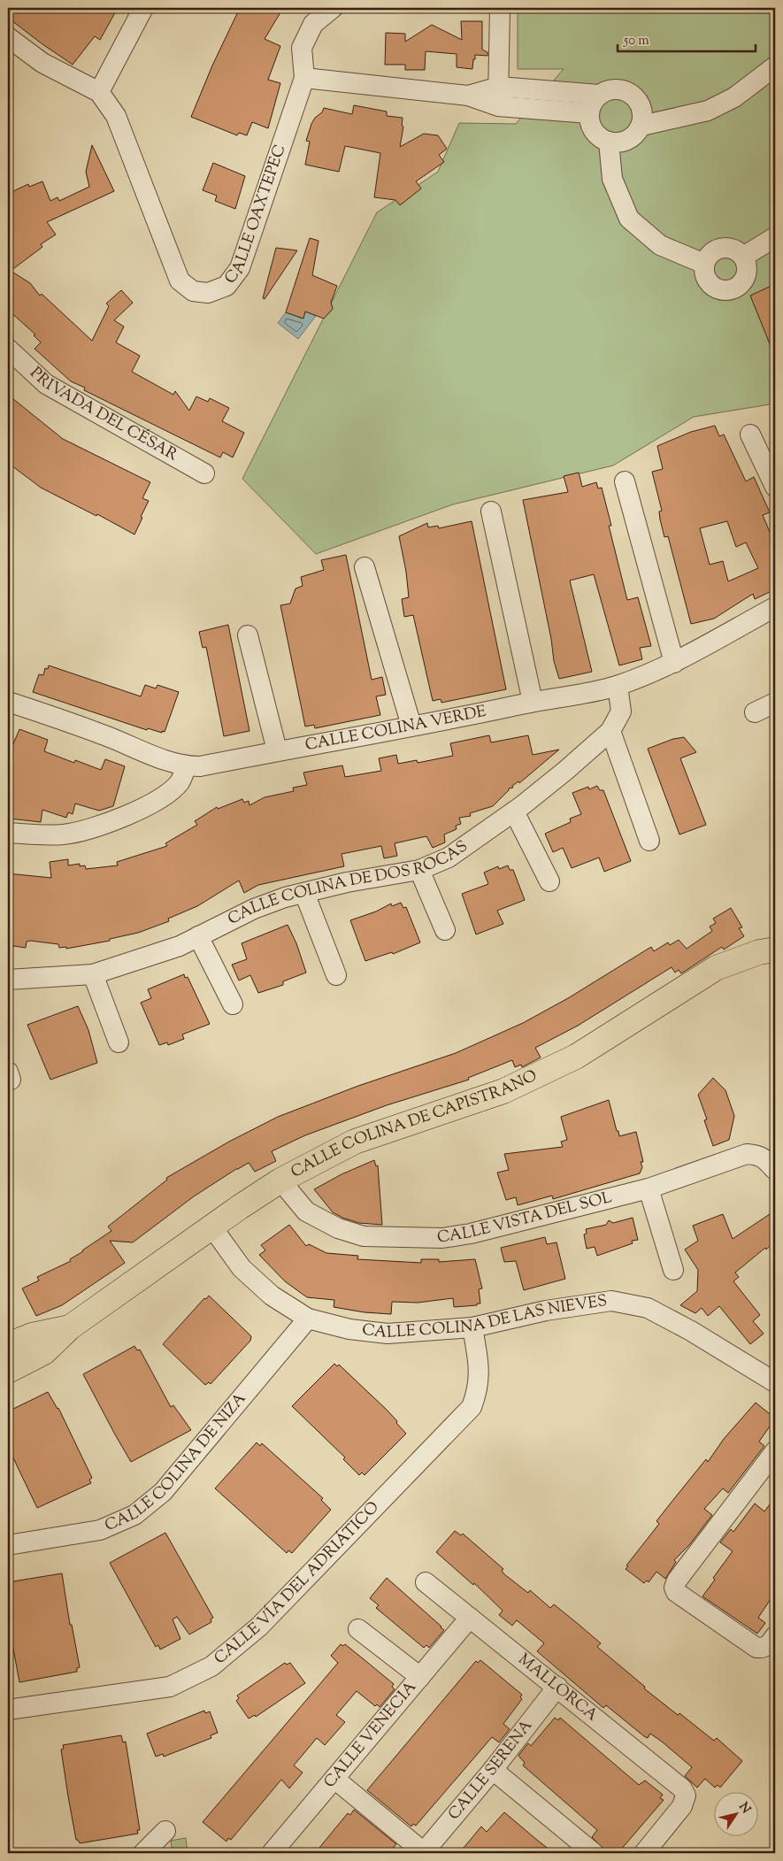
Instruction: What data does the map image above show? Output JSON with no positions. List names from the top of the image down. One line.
{"streets":{"main road":["CALLE COLINA DE CAPISTRANO"],"street":["CALLE OAXTEPEC","PRIVADA DEL CÉSAR","CALLE COLINA VERDE","CALLE COLINA DE DOS ROCAS","CALLE VISTA DEL SOL","CALLE COLINA DE LAS NIEVES","CALLE COLINA DE NIZA","CALLE VÍA DEL ADRIÁTICO","MALLORCA","CALLE VENECIA","CALLE SERENA"]},"crossings":[["CALLE COLINA VERDE","CALLE COLINA DE DOS ROCAS"],["CALLE COLINA DE CAPISTRANO","CALLE VISTA DEL SOL"],["CALLE COLINA DE CAPISTRANO","CALLE COLINA DE LAS NIEVES"],["CALLE COLINA DE LAS NIEVES","CALLE COLINA DE NIZA"],["CALLE COLINA DE LAS NIEVES","CALLE VÍA DEL ADRIÁTICO"],["MALLORCA","CALLE VENECIA"],["MALLORCA","CALLE SERENA"]],"scale_bar":"50 m","north":"top right"}
